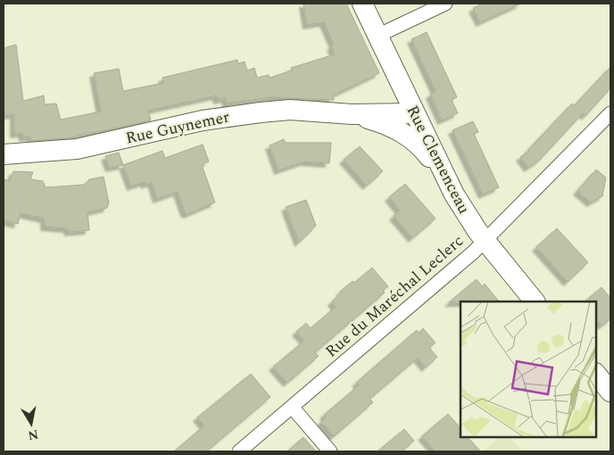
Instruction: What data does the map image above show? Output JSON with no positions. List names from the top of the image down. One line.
{"streets":{"street":["Rue Guynemer","Rue Clemenceau","Rue du Maréchal Leclerc"]},"crossings":[["Rue Guynemer","Rue Clemenceau"],["Rue Clemenceau","Rue du Maréchal Leclerc"]],"north":"bottom"}
